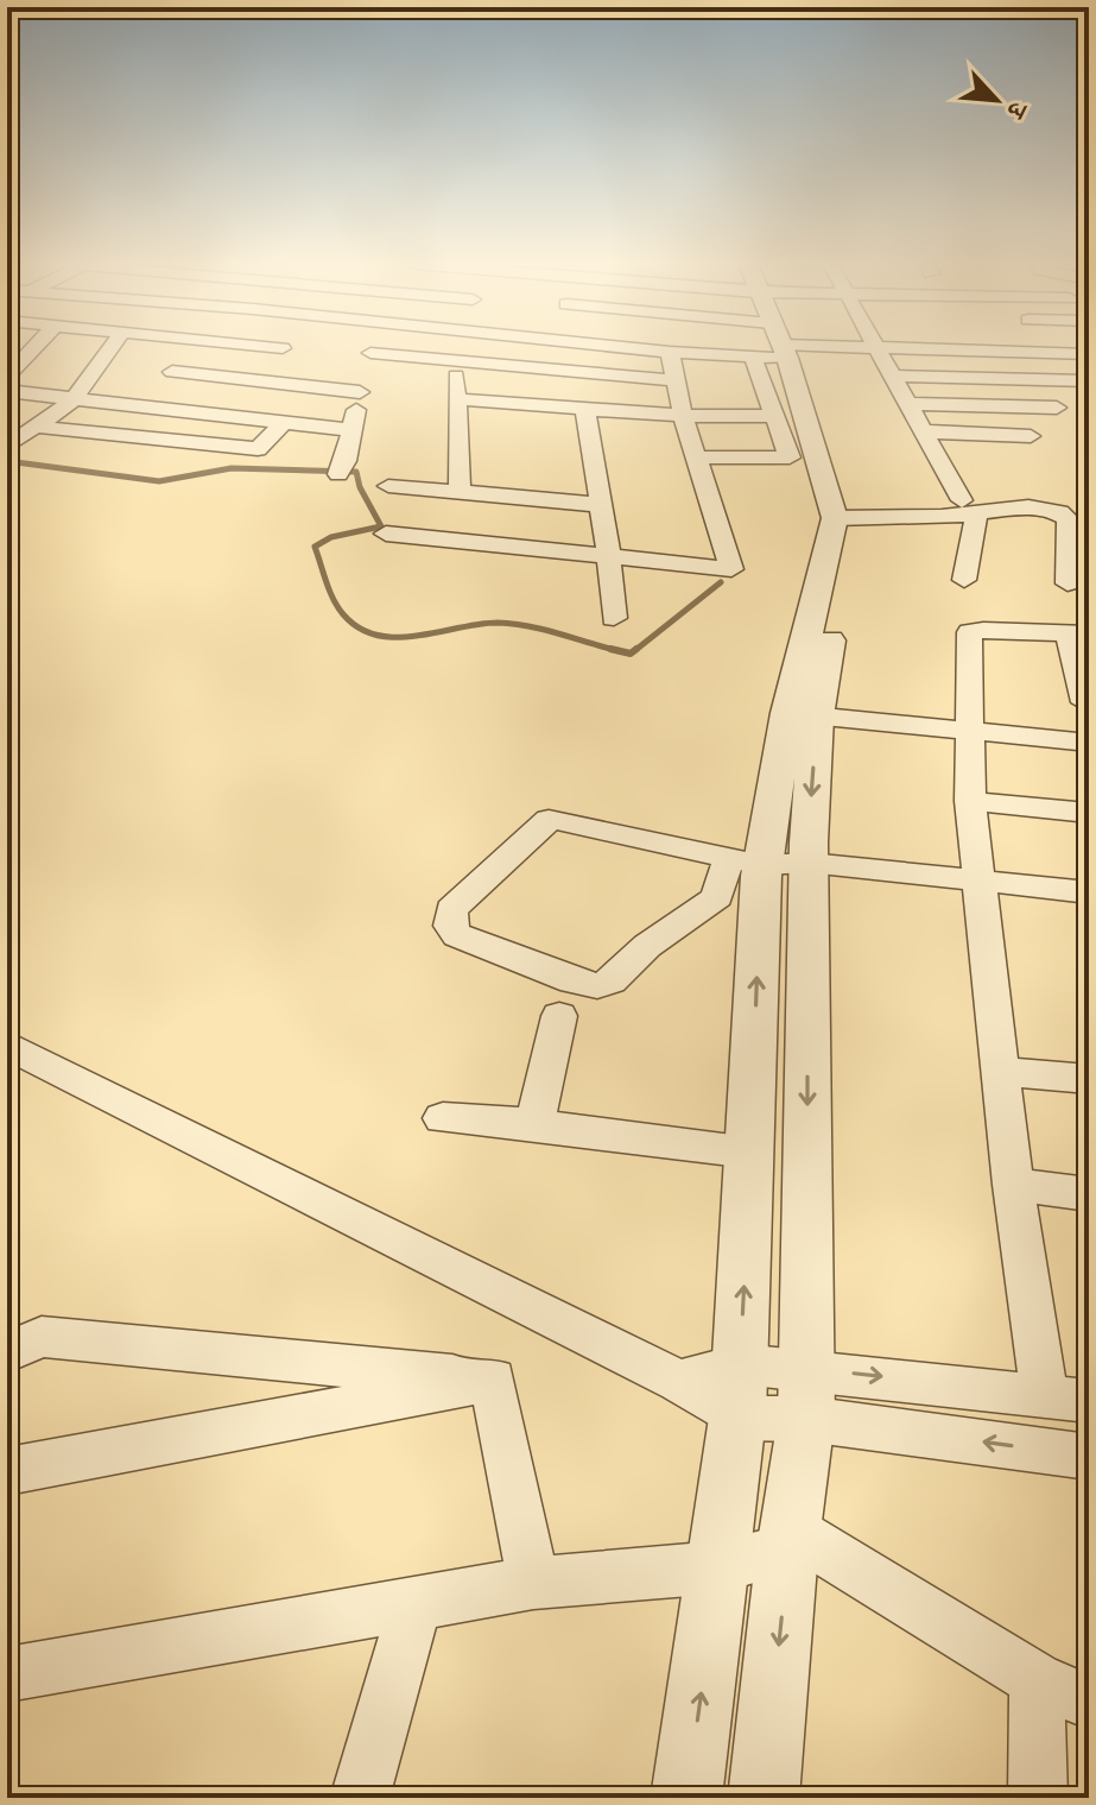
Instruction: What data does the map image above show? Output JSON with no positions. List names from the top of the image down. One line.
{"north":"bottom right"}
